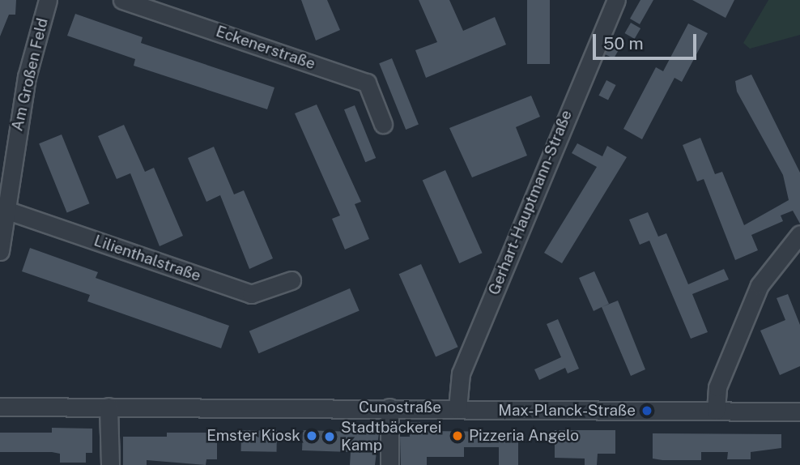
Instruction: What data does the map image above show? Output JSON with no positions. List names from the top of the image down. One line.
{"streets":{"street":["Eckenerstraße","Am Großen Feld","Gerhart-Hauptmann-Straße","Lilienthalstraße","Cunostraße"]},"crossings":[["Am Großen Feld","Lilienthalstraße"],["Gerhart-Hauptmann-Straße","Cunostraße"]],"places":["Max-Planck-Straße","Emster Kiosk","Pizzeria Angelo","Stadtbäckerei Kamp"],"scale_bar":"50 m"}
